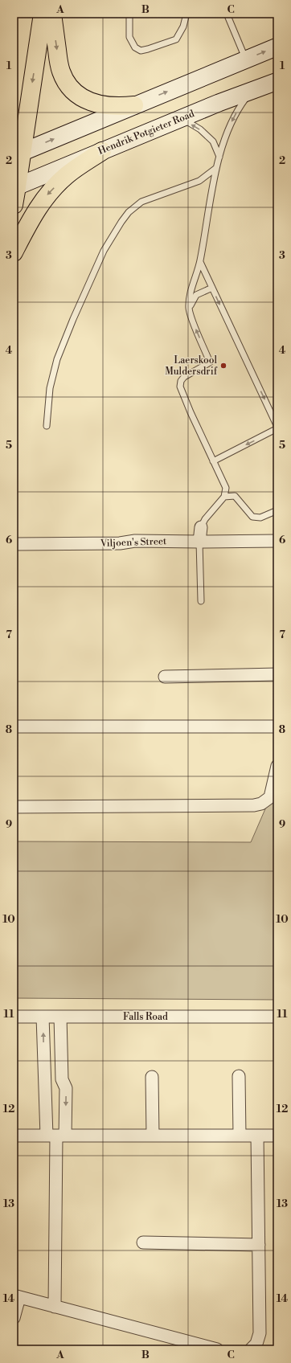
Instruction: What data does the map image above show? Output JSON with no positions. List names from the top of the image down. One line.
{"streets":{"main road":["Hendrik Potgieter Road"],"street":["Viljoen's Street","Falls Road"]},"places":["Laerskool Muldersdrif"],"grid":{"columns":["A","B","C"],"rows":["1","2","3","4","5","6","7","8","9","10","11","12","13","14"]}}
